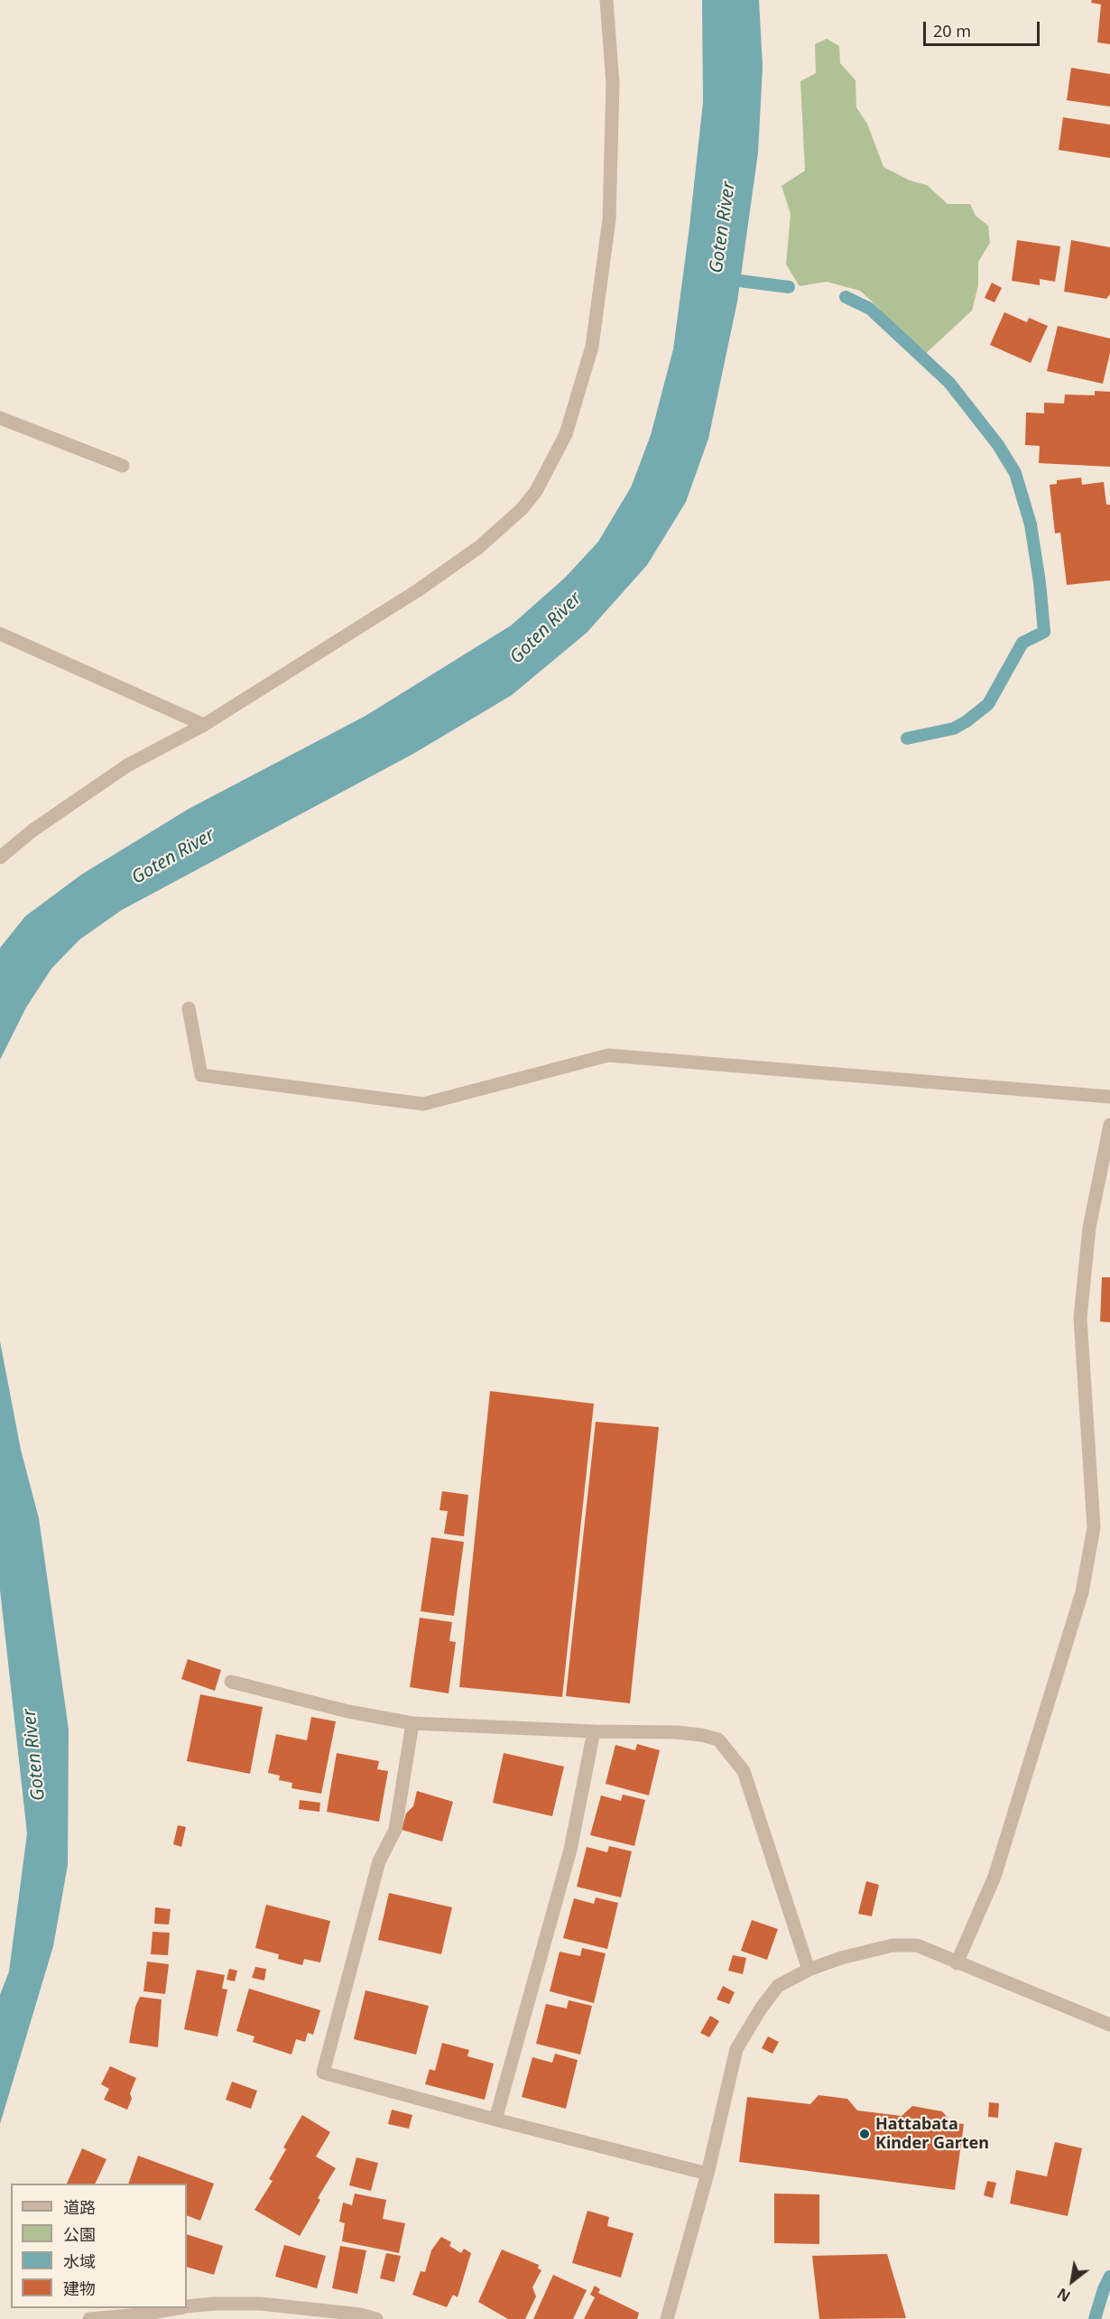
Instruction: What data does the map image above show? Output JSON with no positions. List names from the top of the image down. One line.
{"water":["Goten River"],"places":["Hattabata Kinder Garten"],"legend":["道路","公園","水域","建物"],"scale_bar":"20 m","north":"bottom left"}
